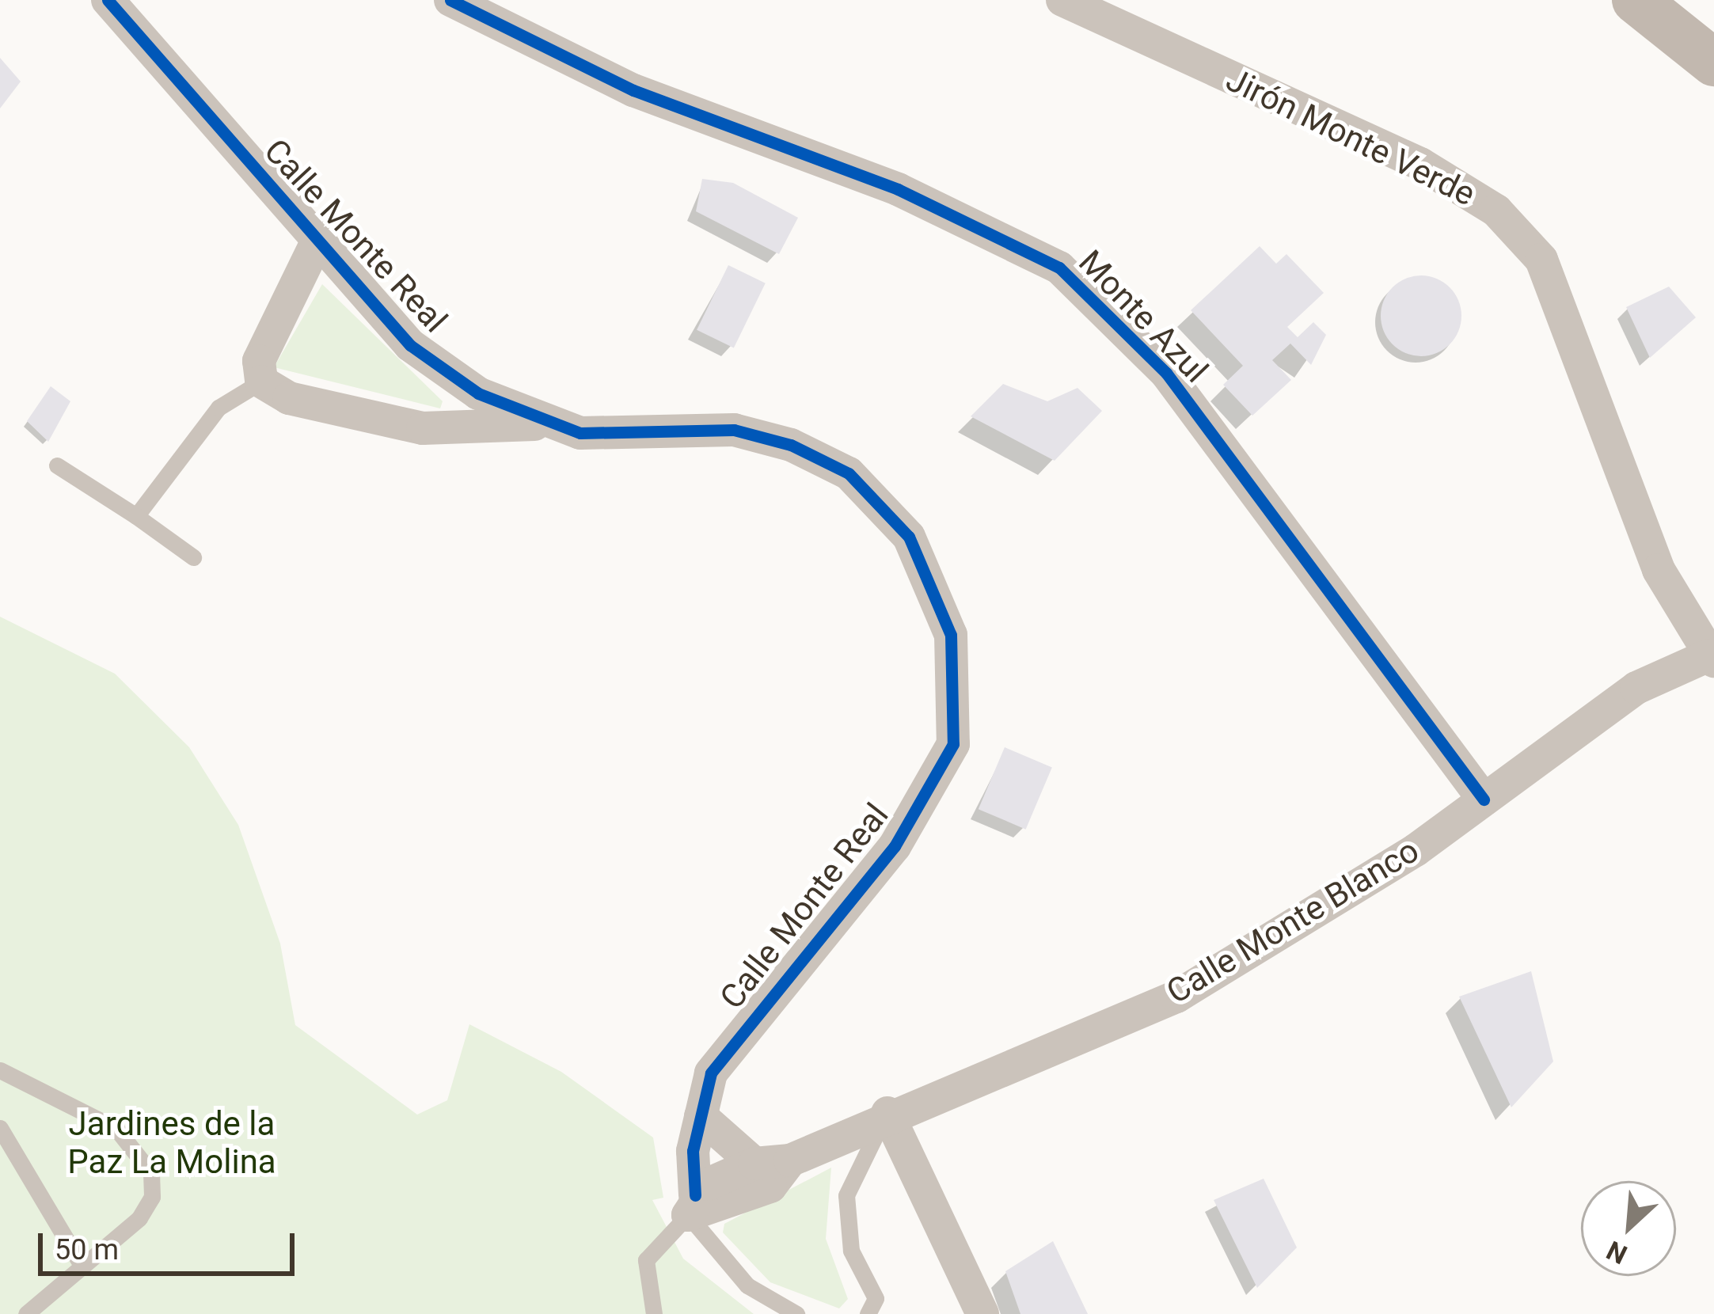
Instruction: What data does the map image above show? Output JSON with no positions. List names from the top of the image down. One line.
{"streets":{"street":["Jirón Monte Verde","Calle Monte Real","Monte Azul","Calle Monte Blanco"]},"crossings":[["Jirón Monte Verde","Calle Monte Blanco"],["Calle Monte Real","Calle Monte Blanco"],["Monte Azul","Calle Monte Blanco"]],"parks":["Jardines de la Paz La Molina"],"scale_bar":"50 m","north":"bottom left"}
